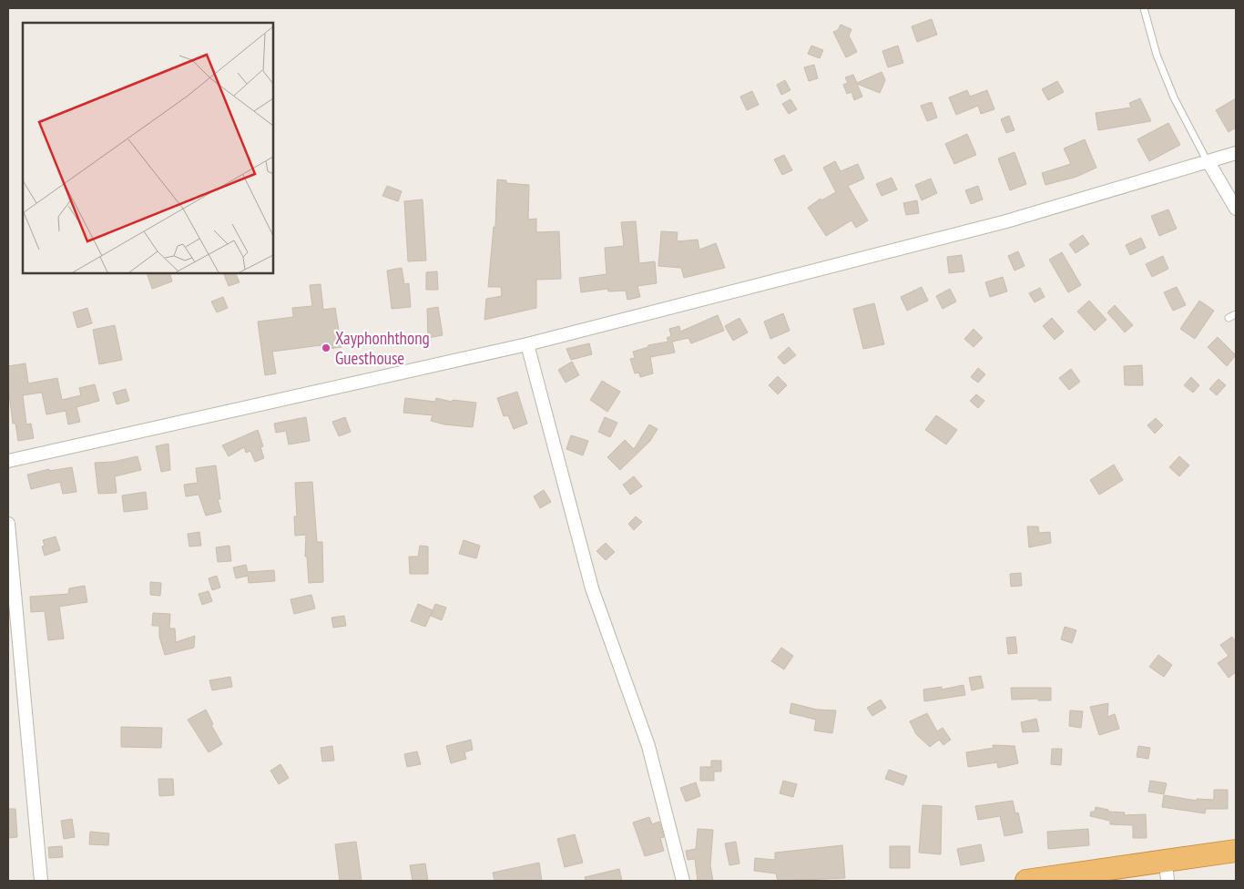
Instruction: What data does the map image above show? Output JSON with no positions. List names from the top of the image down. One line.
{"places":["Xayphonhthong Guesthouse"]}
